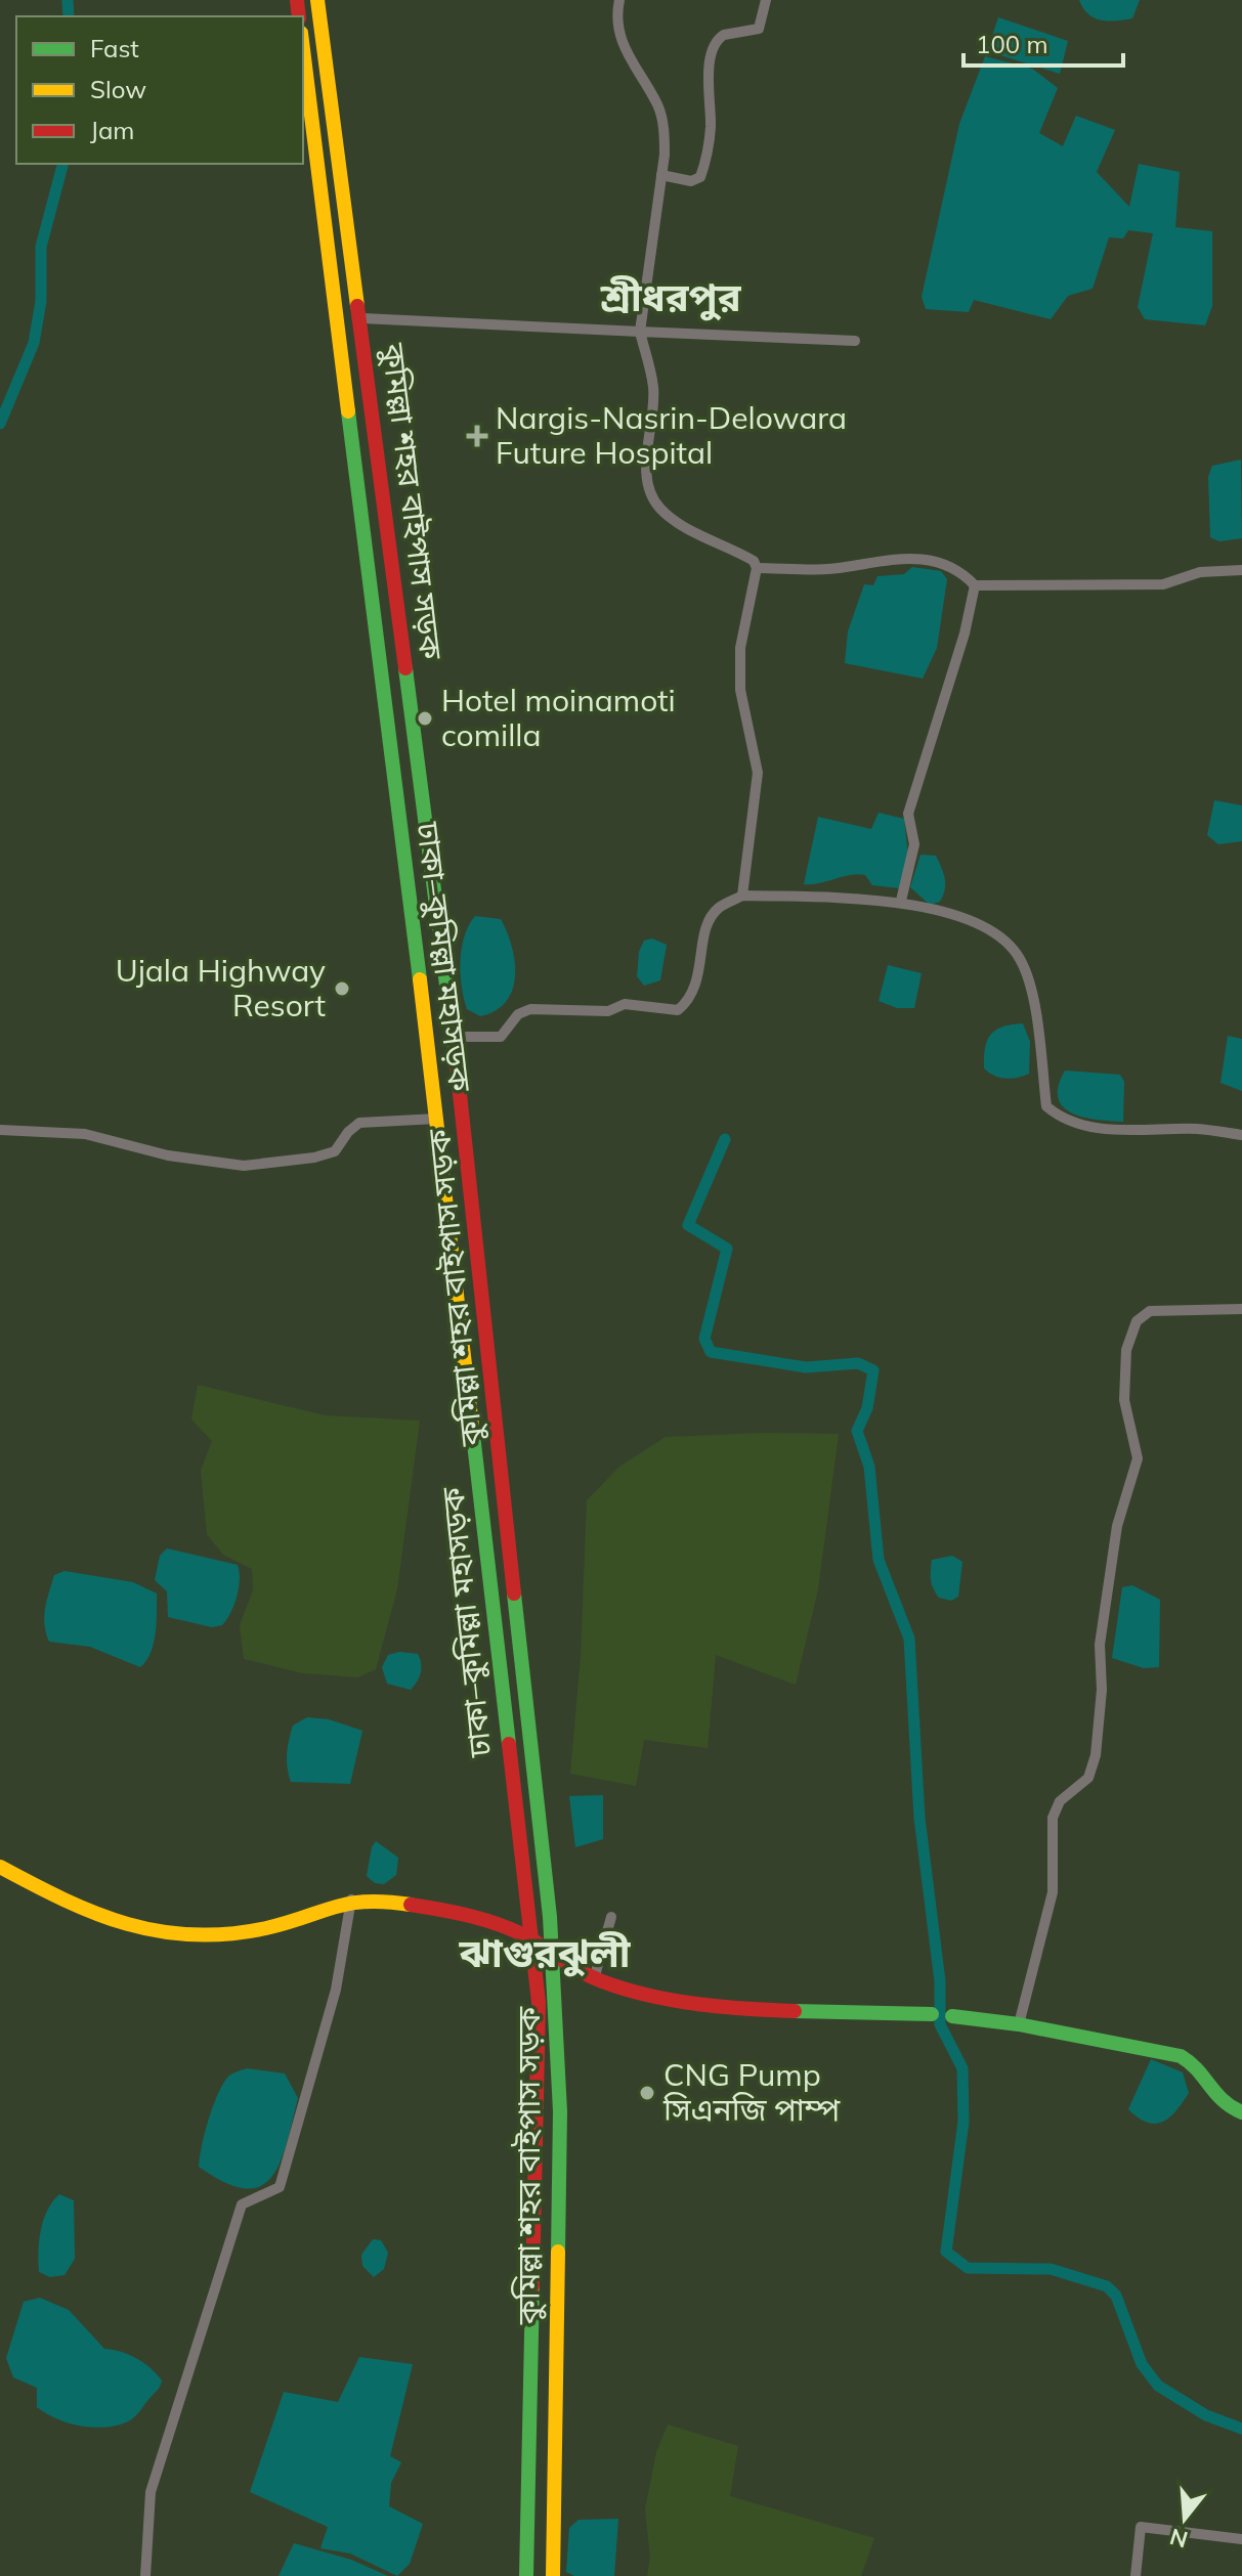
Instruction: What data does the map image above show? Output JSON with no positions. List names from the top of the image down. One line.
{"streets":{"main road":["কুমিল্লা শহর বাইপাস সড়ক","ঢাকা–কুমিল্লা মহাসড়ক"]},"districts":["শ্রীধরপুর","ঝাগুরঝুলী"],"places":{"health":["Nargis-Nasrin-Delowara Future Hospital"],"other":["Hotel moinamoti comilla","Ujala Highway Resort","CNG Pump সিএনজি পাম্প"]},"legend":["Fast","Slow","Jam"],"scale_bar":"100 m","north":"bottom"}
